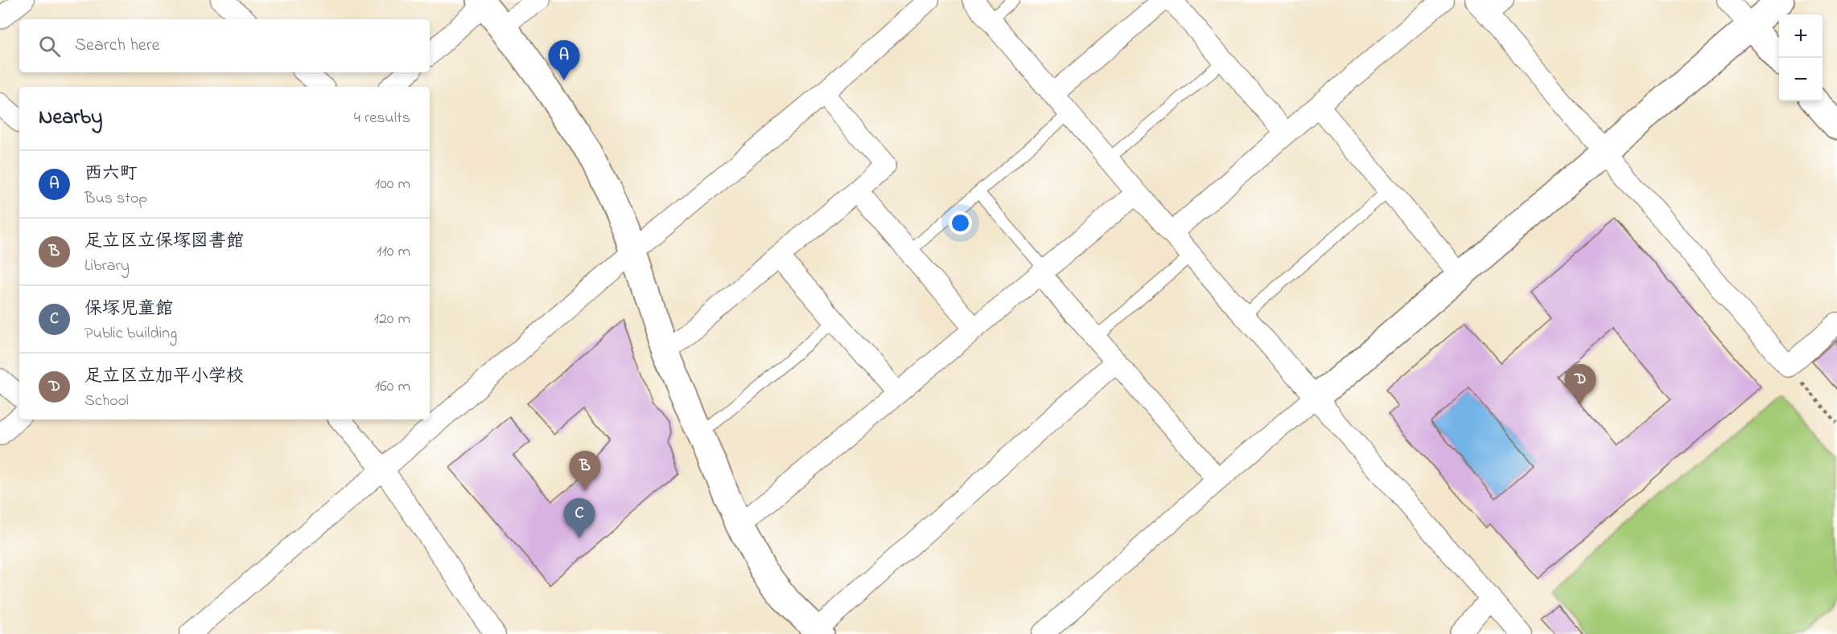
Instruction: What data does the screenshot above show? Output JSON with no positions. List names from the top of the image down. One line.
{"page":{"map_buttons":["+","−"],"search":"Search here","pins":["A","D","B","C"],"heading":["Nearby","4 results"],"list":[{"mark":"A","name":"西六町","note":"Bus stop","value":"100 m"},{"mark":"B","name":"足立区立保塚図書館","note":"Library","value":"110 m"},{"mark":"C","name":"保塚児童館","note":"Public building","value":"120 m"},{"mark":"D","name":"足立区立加平小学校","note":"School","value":"160 m"}]}}
